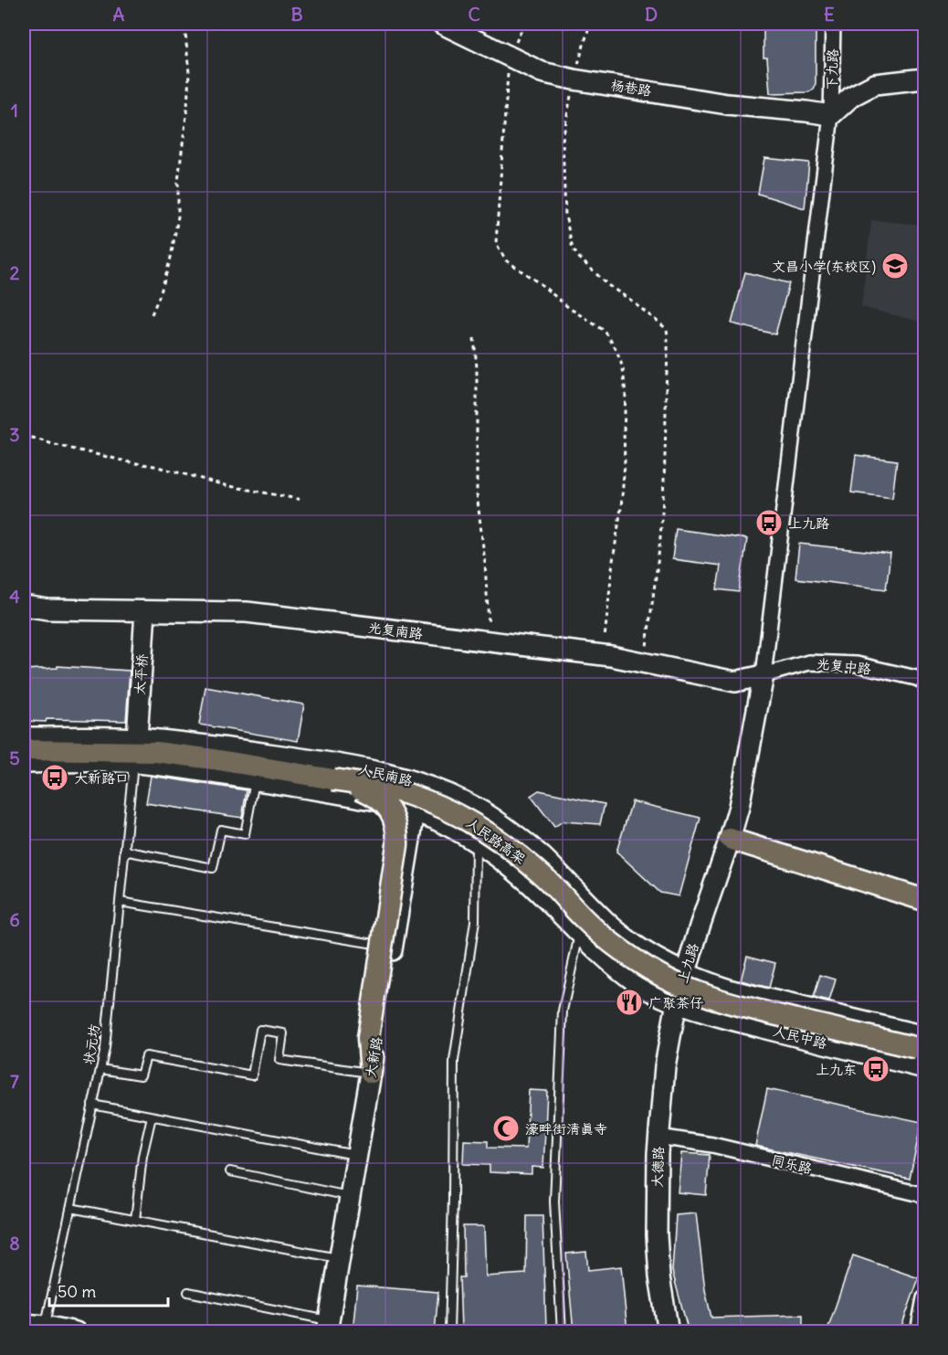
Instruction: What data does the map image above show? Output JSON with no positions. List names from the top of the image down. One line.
{"streets":{"main road":["人民路高架"],"street":["下九路","杨巷路","光复南路","光复中路","太平桥","人民南路","上九路","人民中路","大新路","同乐路","大德路"],"lane":["状元坊"]},"crossings":[["下九路","杨巷路"],["下九路","上九路"],["杨巷路","上九路"],["光复南路","光复中路"],["光复南路","太平桥"],["光复南路","上九路"],["光复中路","上九路"],["太平桥","人民南路"],["人民南路","上九路"],["人民南路","人民中路"],["人民南路","状元坊"],["人民南路","大新路"],["人民南路","大德路"],["上九路","人民中路"],["上九路","大德路"],["人民中路","大德路"],["同乐路","大德路"]],"places":{"school or university":["文昌小学(东校区)"],"bus stop":["上九路","大新路口","上九东"],"restaurant":["广聚茶仔"],"mosque":["濠畔街清真寺"]},"scale_bar":"50 m","grid":{"columns":["A","B","C","D","E"],"rows":["1","2","3","4","5","6","7","8"]}}
